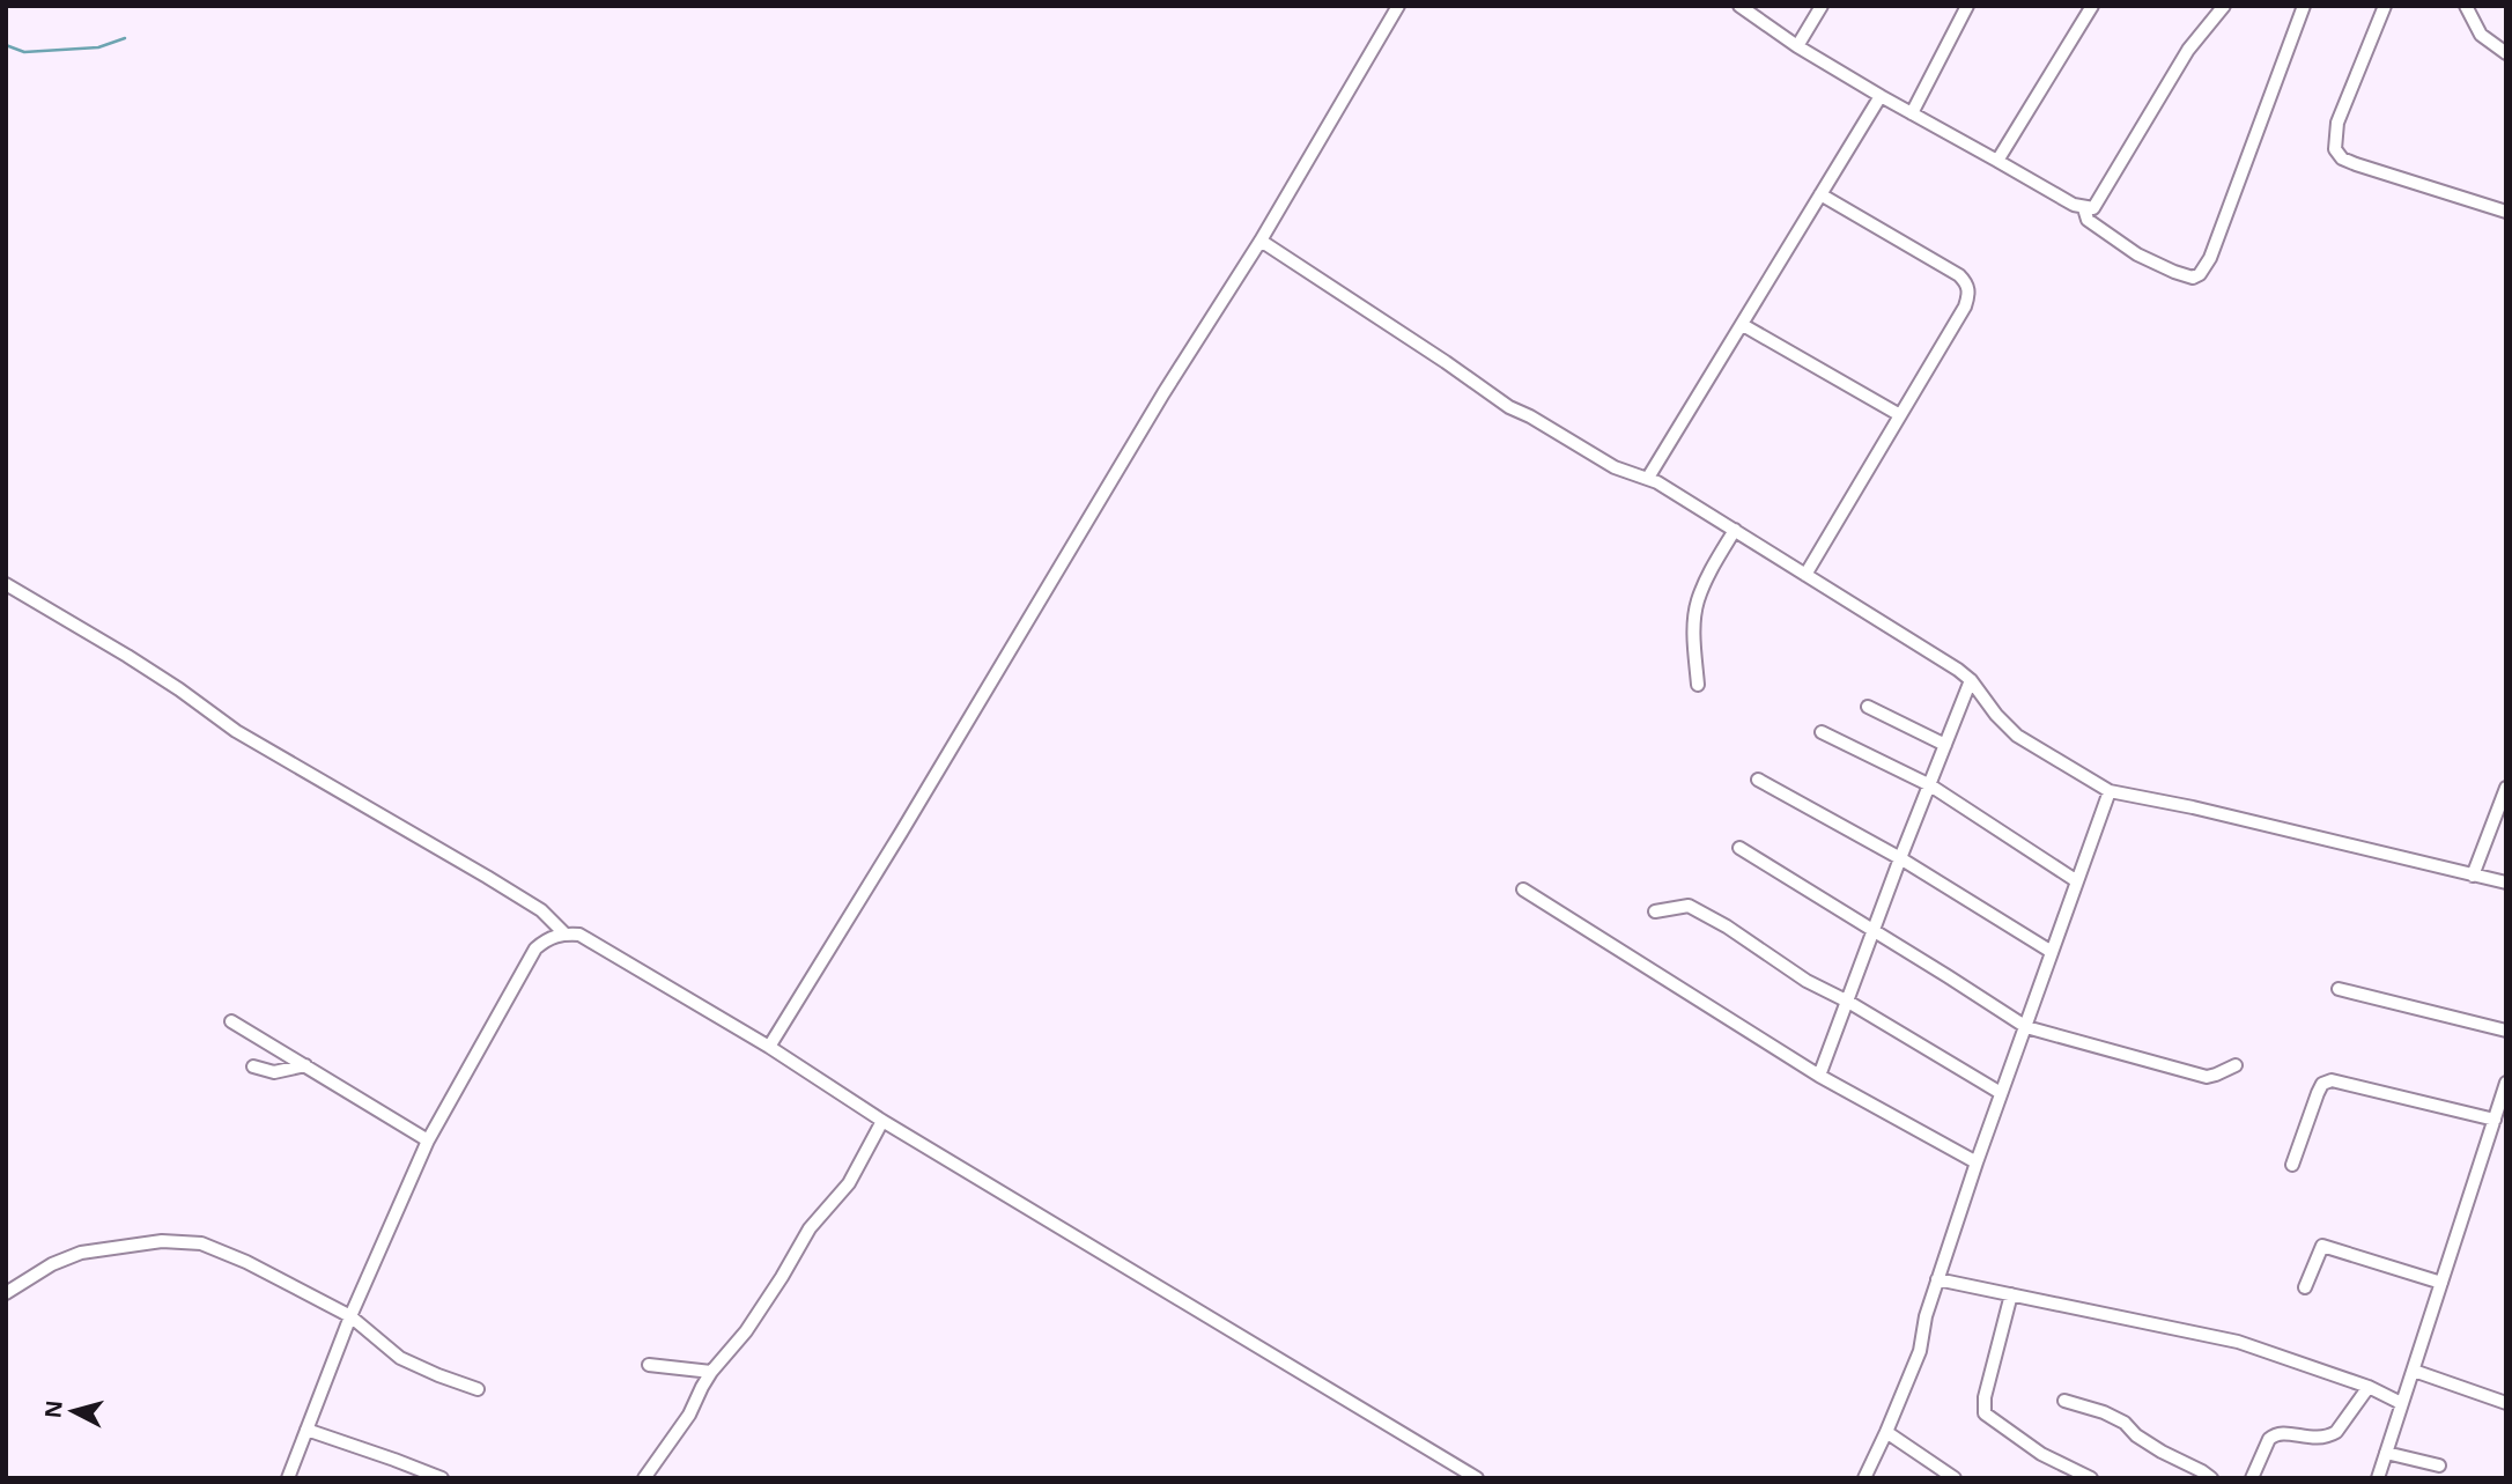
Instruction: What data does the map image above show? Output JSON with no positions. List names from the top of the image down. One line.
{"north":"left"}
